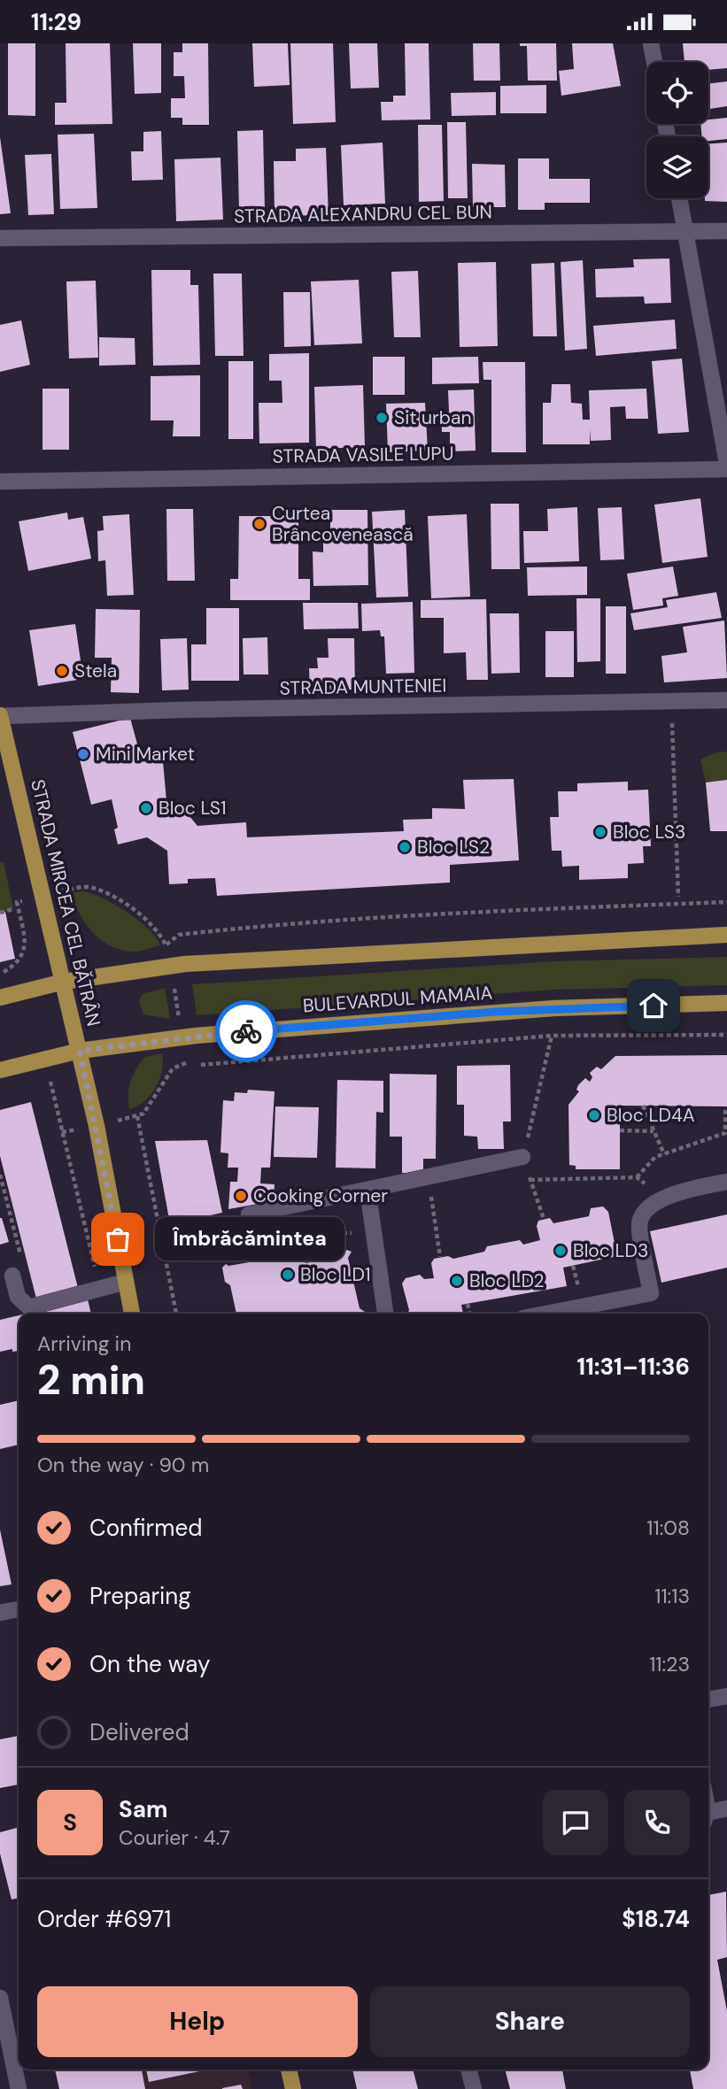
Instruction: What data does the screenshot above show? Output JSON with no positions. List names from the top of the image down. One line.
{"streets":{"main road":["STRADA MIRCEA CEL BĂTRÂN","BULEVARDUL MAMAIA"],"street":["STRADA ALEXANDRU CEL BUN","STRADA VASILE LUPU","STRADA MUNTENIEI"]},"crossings":[["STRADA MUNTENIEI","STRADA MIRCEA CEL BĂTRÂN"],["STRADA MIRCEA CEL BĂTRÂN","BULEVARDUL MAMAIA"]],"places":["Sit urban","Curtea Brâncovenească","Stela","Mini Market","Bloc LS1","Bloc LS3","Bloc LS2","Bloc LD4A","Cooking Corner","Îmbrăcămintea","Bloc LD3","Bloc LD1","Bloc LD2"],"page":{"status":"11:29","bubble":"Îmbrăcămintea","heading":["2 min","Arriving in","11:31–11:36"],"panel":["Sam","Courier · 4.7","Order #6971","$18.74"],"bar":"On the way · 90 m","list":[["Confirmed","11:08"],["Preparing","11:13"],["On the way","11:23"],"Delivered"],"round":"S","buttons":["Help","Share"]}}
